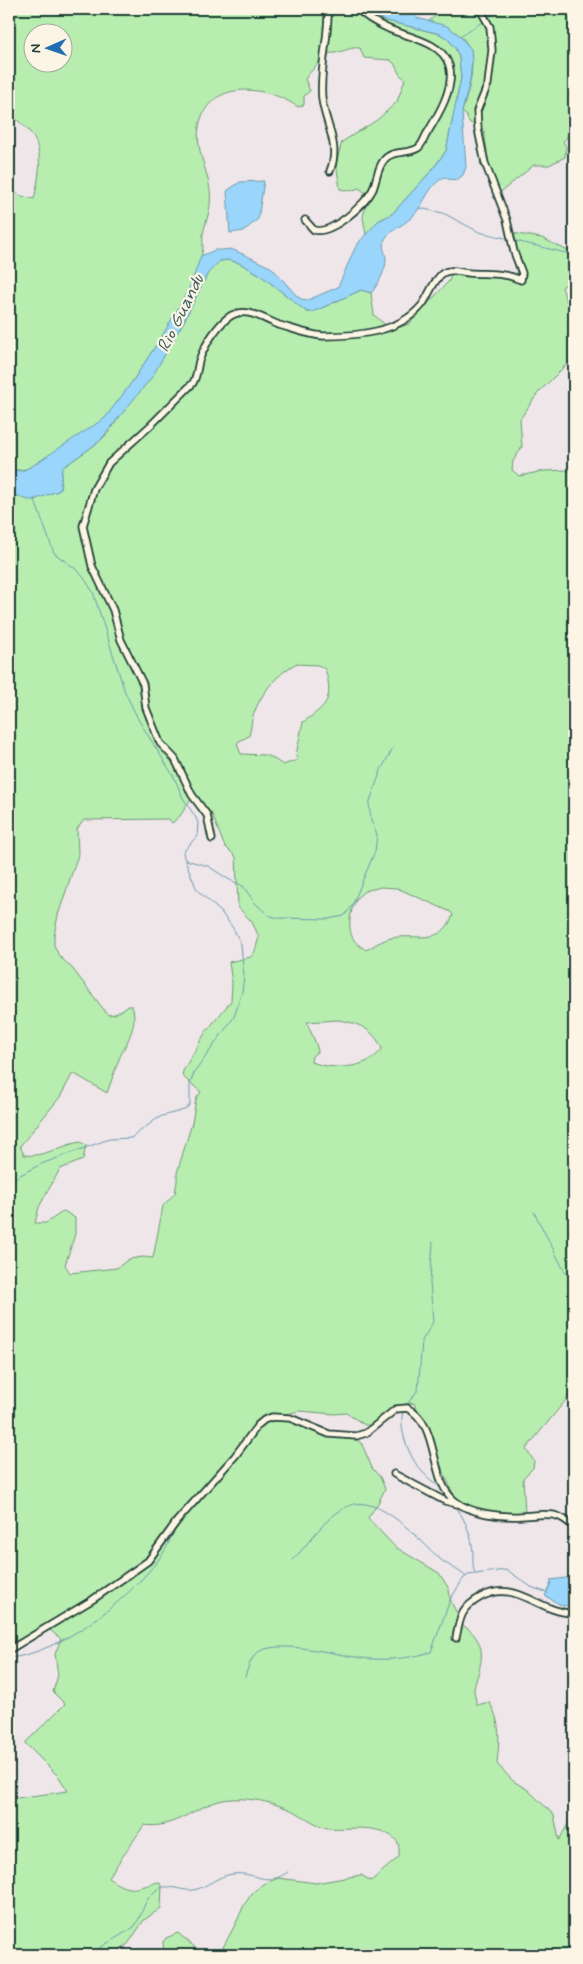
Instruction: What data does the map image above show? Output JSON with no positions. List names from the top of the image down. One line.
{"water":["Rio Guandu"],"north":"left"}
